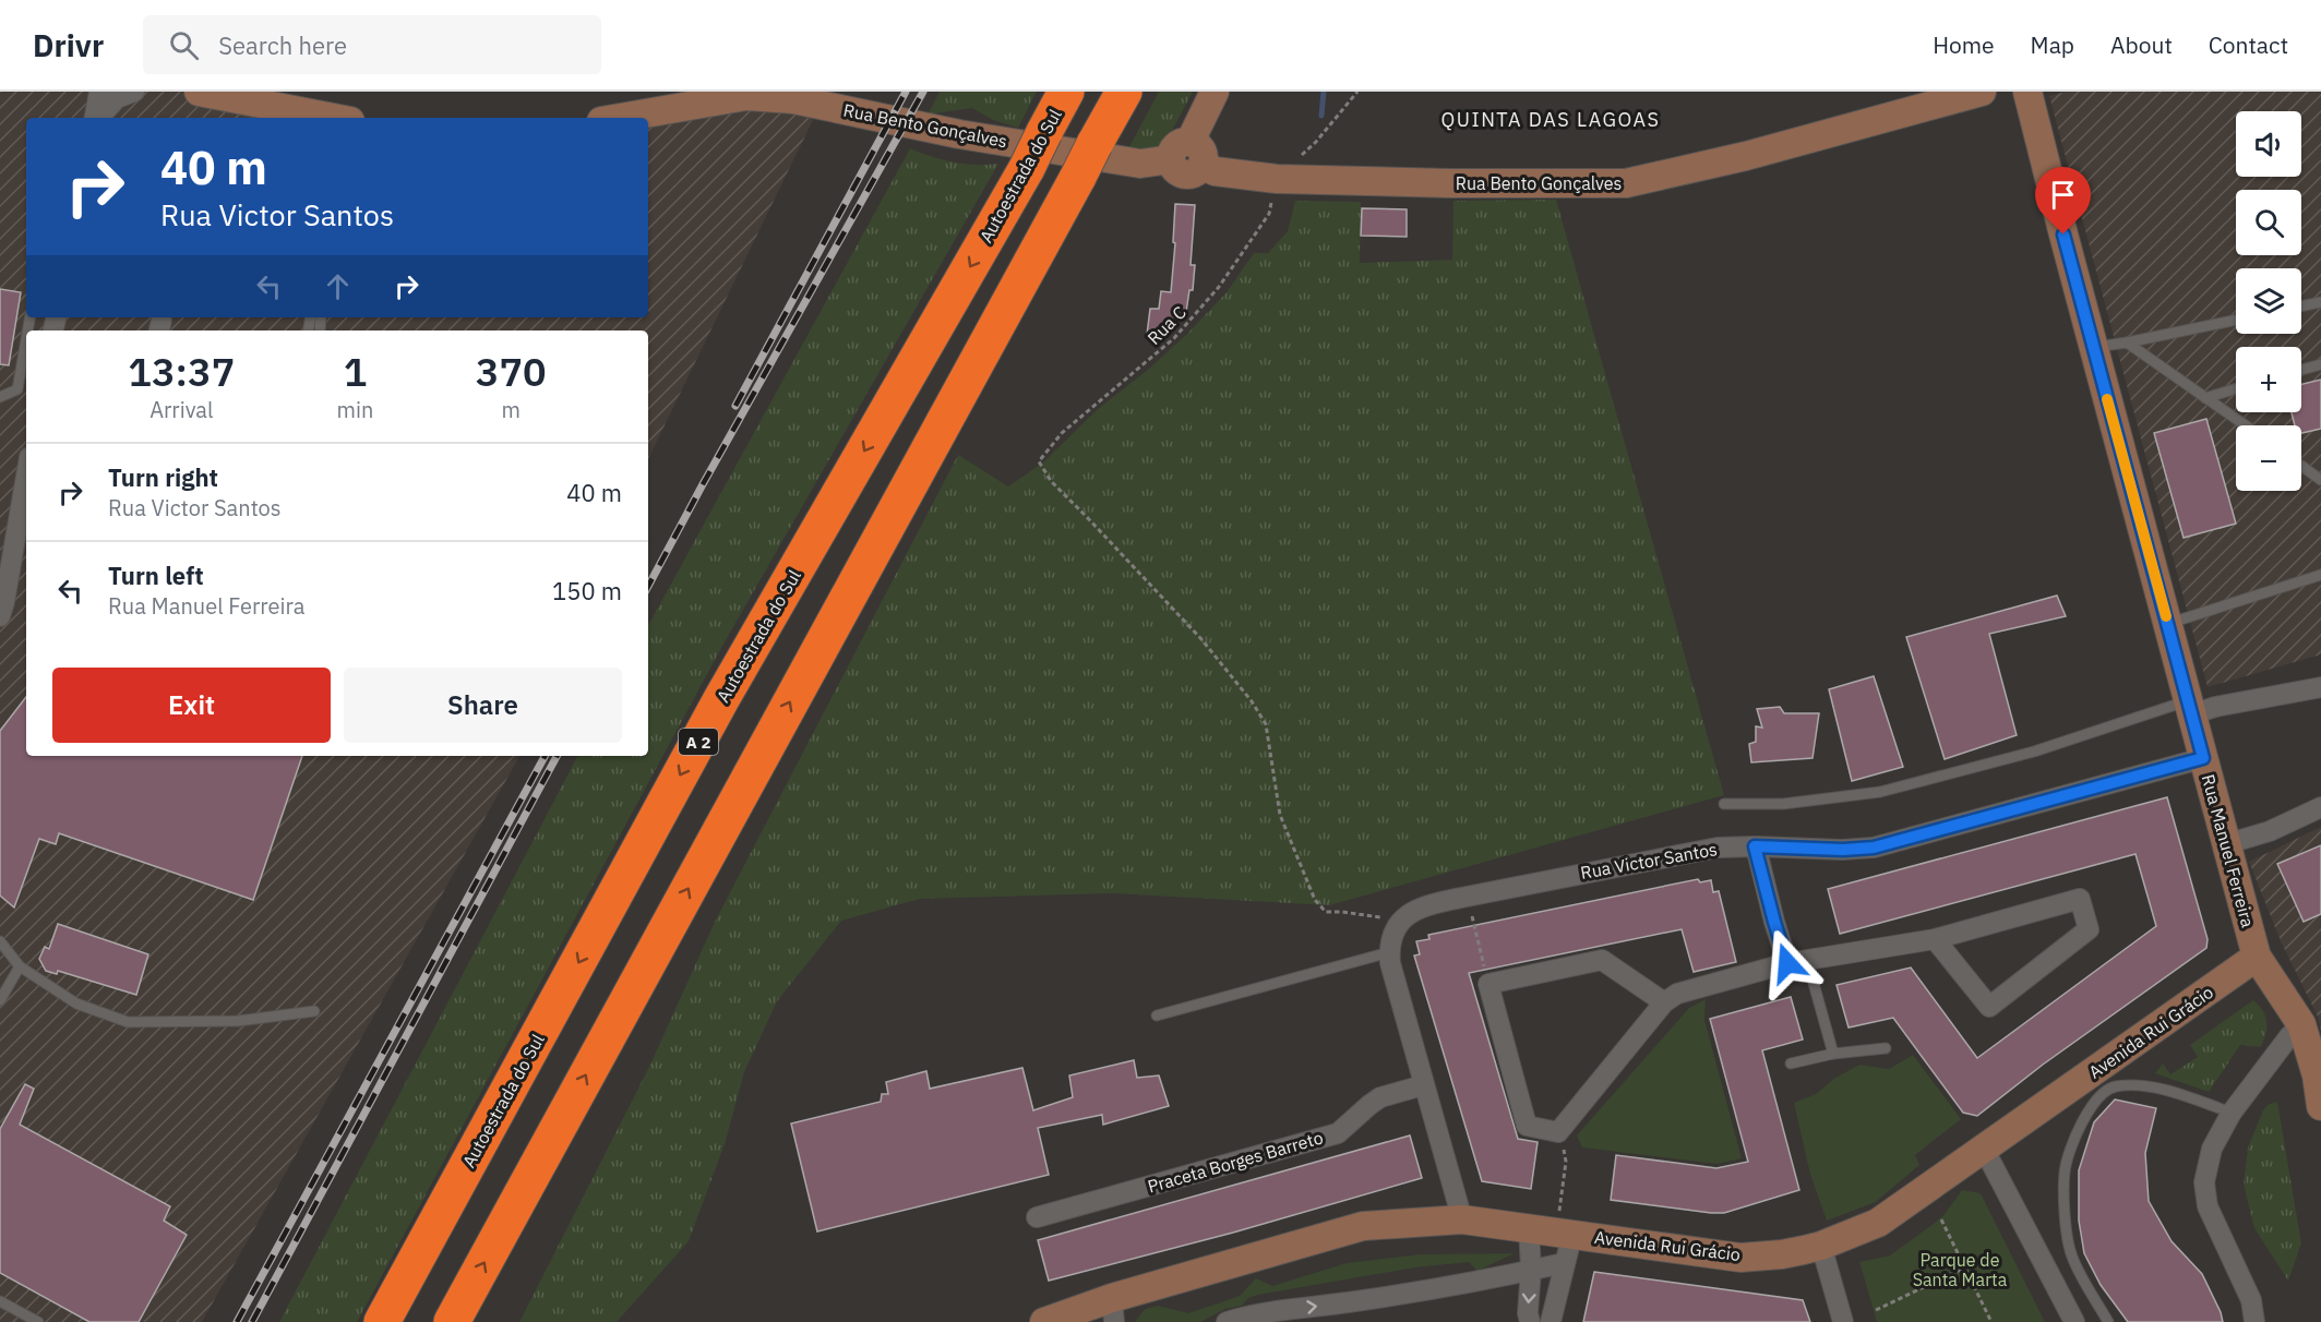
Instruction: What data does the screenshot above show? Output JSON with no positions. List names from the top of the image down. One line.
{"streets":{"highway":["Autoestrada do Sul","A 2"],"street":["Rua Bento Gonçalves","Rua Manuel Ferreira","Rua Victor Santos","Avenida Rui Grácio","Praceta Borges Barreto"],"path":["Rua C"]},"crossings":[["Rua Bento Gonçalves","Rua C"],["Rua C","Rua Victor Santos"],["Rua Manuel Ferreira","Rua Victor Santos"],["Rua Manuel Ferreira","Avenida Rui Grácio"]],"districts":["QUINTA DAS LAGOAS"],"parks":["Parque de Santa Marta"],"page":{"header":"Drivr","search":"Search here","nav":["Home","Map","About","Contact"],"map_buttons":["+","−"],"turn":["40 m","Rua Victor Santos"],"eta":["13:37","Arrival","1","min","370","m"],"list":[{"name":"Turn right","note":"Rua Victor Santos","value":"40 m"},{"name":"Turn left","note":"Rua Manuel Ferreira","value":"150 m"}],"buttons":["Exit","Share"]}}
